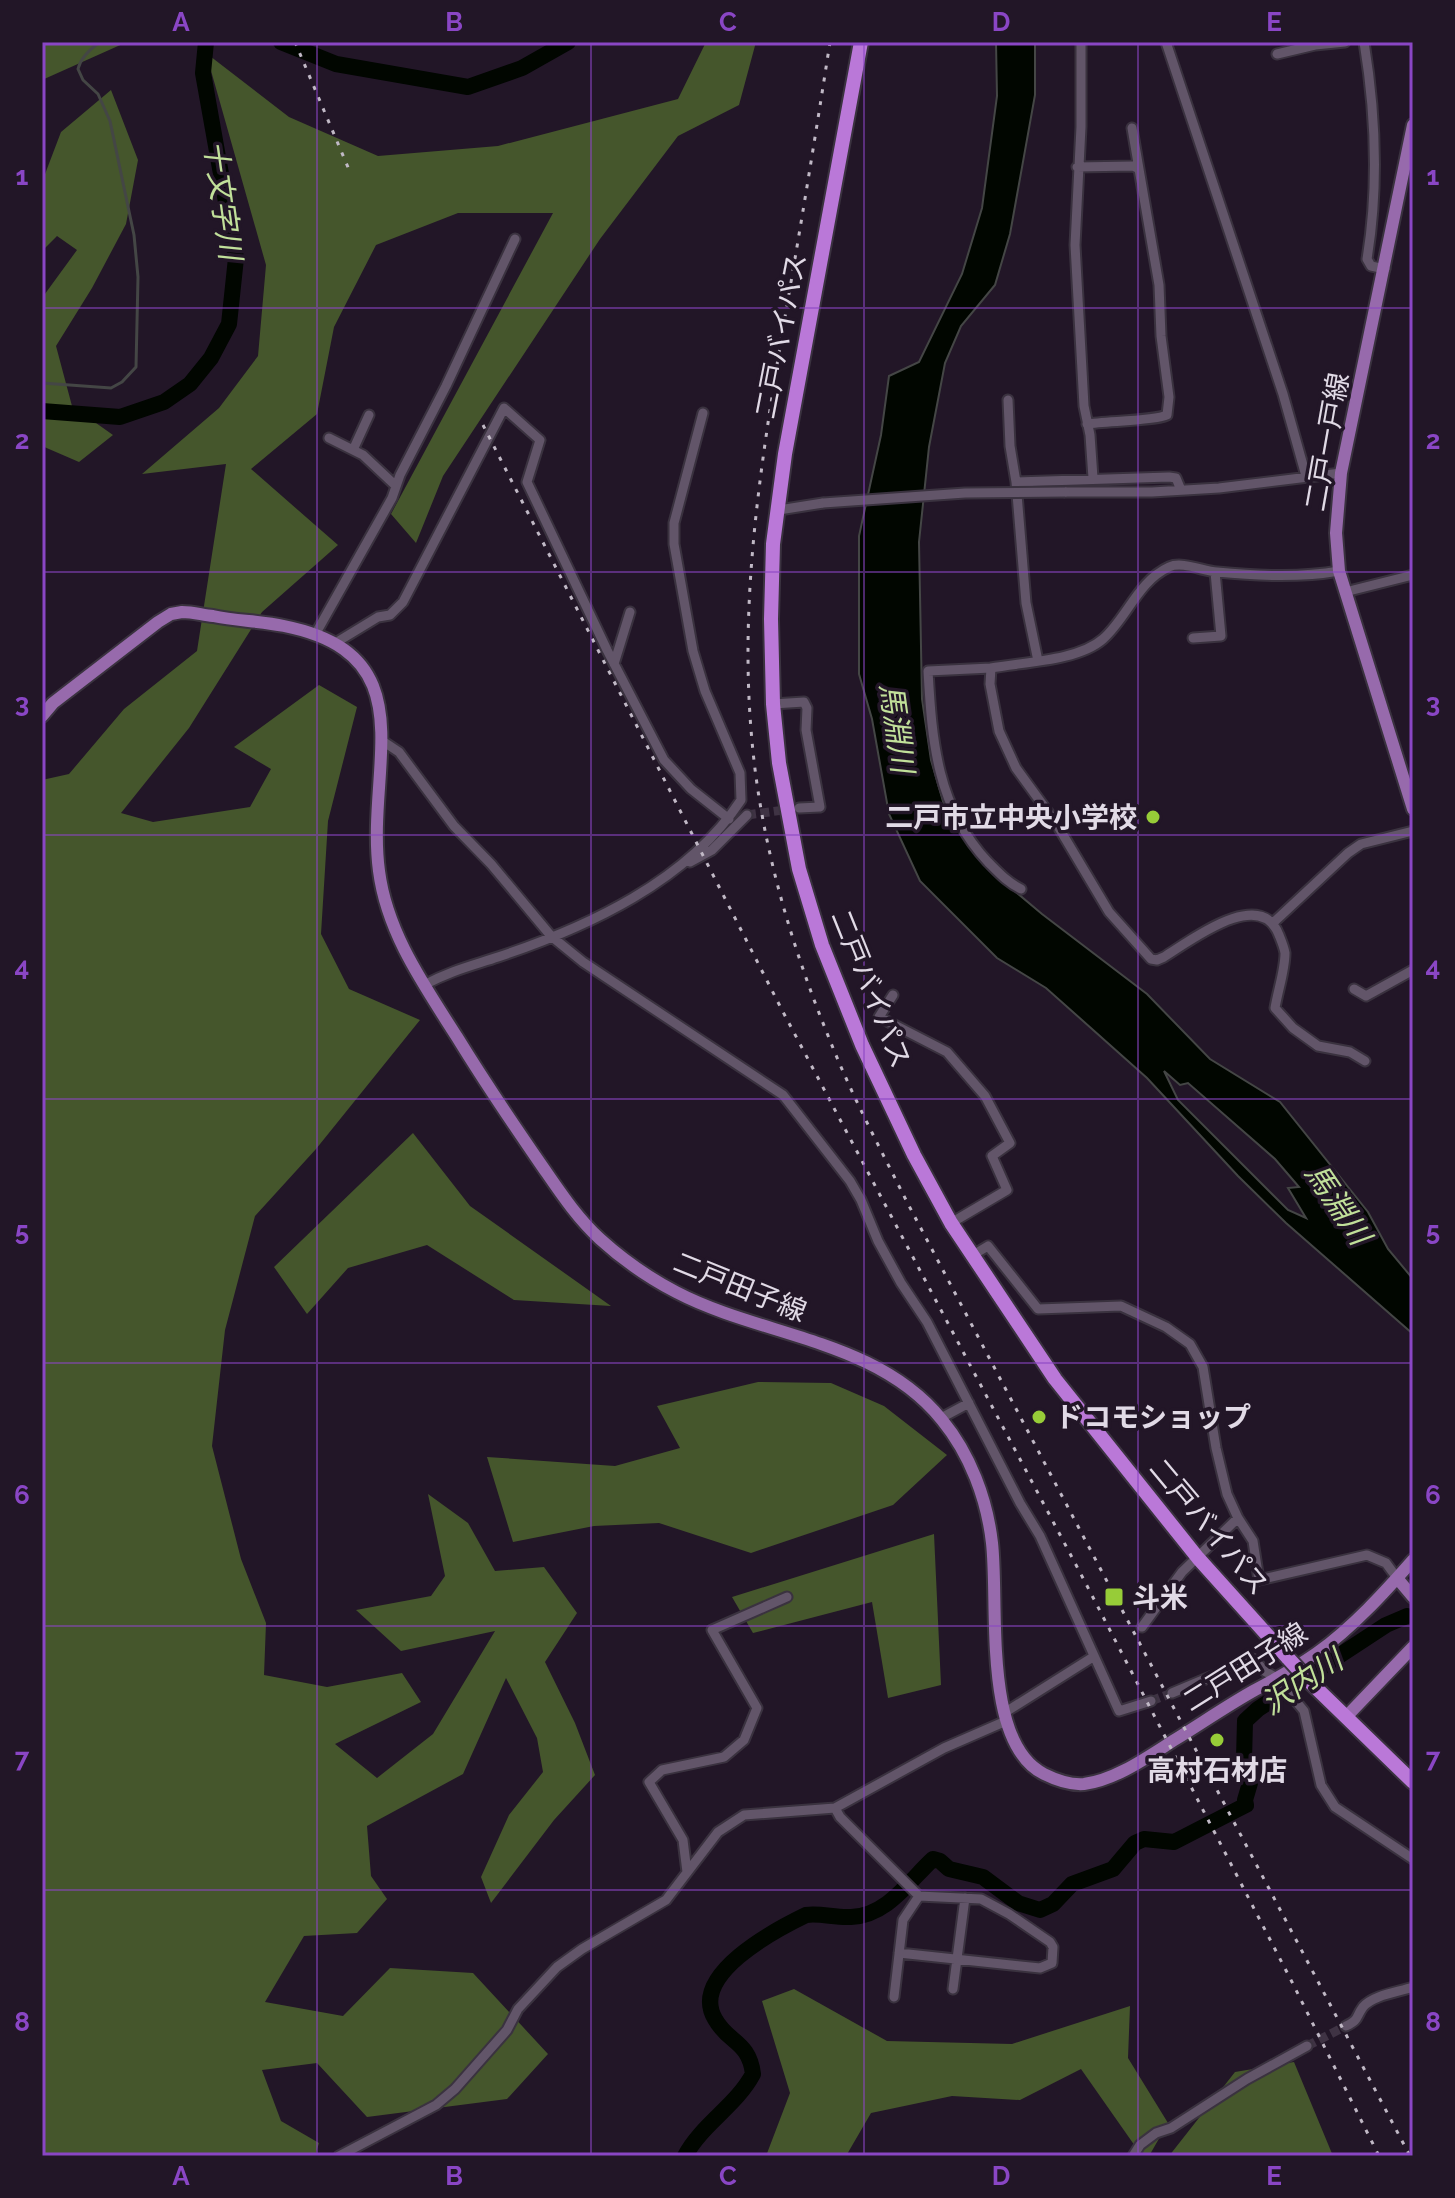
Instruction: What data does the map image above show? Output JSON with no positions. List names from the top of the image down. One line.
{"streets":{"highway":["二戸バイパス"],"main road":["二戸一戸線","二戸田子線"]},"water":["十文字川","馬淵川","沢内川"],"places":{"other":["二戸市立中央小学校","ドコモショップ","高村石材店"],"transit":["斗米"]},"grid":{"columns":["A","B","C","D","E"],"rows":["1","2","3","4","5","6","7","8"]}}
